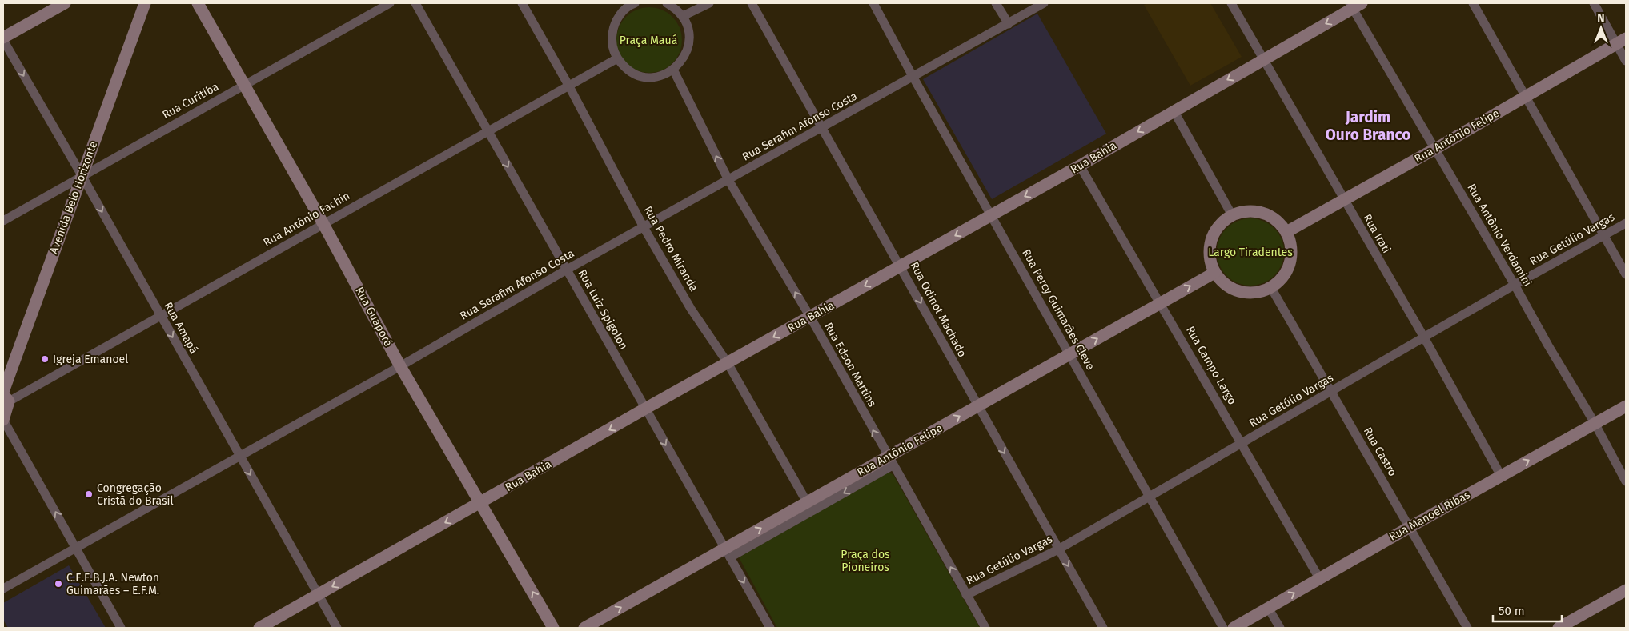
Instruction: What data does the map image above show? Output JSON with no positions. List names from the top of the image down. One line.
{"streets":{"street":["Rua Curitiba","Rua Serafim Afonso Costa","Rua Antônio Felipe","Rua Bahia","Avenida Belo Horizonte","Rua Antônio Fachin","Rua Irati","Rua Antônio Verdamini","Rua Getúlio Vargas","Rua Pedro Miranda","Rua Luiz Spigolon","Rua Odinot Machado","Rua Percy Guimarães Cleve","Rua Guaporé","Rua Amapá","Rua Edson Martins","Rua Campo Largo","Rua Castro","Rua Manoel Ribas"]},"crossings":[["Rua Curitiba","Avenida Belo Horizonte"],["Rua Curitiba","Rua Guaporé"],["Rua Curitiba","Rua Amapá"],["Rua Serafim Afonso Costa","Rua Pedro Miranda"],["Rua Serafim Afonso Costa","Rua Luiz Spigolon"],["Rua Serafim Afonso Costa","Rua Odinot Machado"],["Rua Serafim Afonso Costa","Rua Percy Guimarães Cleve"],["Rua Serafim Afonso Costa","Rua Guaporé"],["Rua Serafim Afonso Costa","Rua Amapá"],["Rua Serafim Afonso Costa","Rua Edson Martins"],["Rua Antônio Felipe","Rua Irati"],["Rua Antônio Felipe","Rua Antônio Verdamini"],["Rua Antônio Felipe","Rua Pedro Miranda"],["Rua Antônio Felipe","Rua Luiz Spigolon"],["Rua Antônio Felipe","Rua Odinot Machado"],["Rua Antônio Felipe","Rua Percy Guimarães Cleve"],["Rua Antônio Felipe","Rua Edson Martins"],["Rua Antônio Felipe","Rua Campo Largo"],["Rua Antônio Felipe","Rua Castro"],["Rua Bahia","Rua Irati"],["Rua Bahia","Rua Antônio Verdamini"],["Rua Bahia","Rua Pedro Miranda"],["Rua Bahia","Rua Luiz Spigolon"],["Rua Bahia","Rua Odinot Machado"],["Rua Bahia","Rua Percy Guimarães Cleve"],["Rua Bahia","Rua Guaporé"],["Rua Bahia","Rua Amapá"],["Rua Bahia","Rua Edson Martins"],["Rua Bahia","Rua Campo Largo"],["Avenida Belo Horizonte","Rua Antônio Fachin"],["Avenida Belo Horizonte","Rua Amapá"],["Rua Antônio Fachin","Rua Pedro Miranda"],["Rua Antônio Fachin","Rua Luiz Spigolon"],["Rua Antônio Fachin","Rua Guaporé"],["Rua Antônio Fachin","Rua Amapá"],["Rua Irati","Rua Getúlio Vargas"],["Rua Irati","Rua Manoel Ribas"],["Rua Antônio Verdamini","Rua Getúlio Vargas"],["Rua Antônio Verdamini","Rua Manoel Ribas"],["Rua Getúlio Vargas","Rua Odinot Machado"],["Rua Getúlio Vargas","Rua Percy Guimarães Cleve"],["Rua Getúlio Vargas","Rua Edson Martins"],["Rua Getúlio Vargas","Rua Campo Largo"],["Rua Getúlio Vargas","Rua Castro"],["Rua Campo Largo","Rua Manoel Ribas"],["Rua Castro","Rua Manoel Ribas"]],"one_way":["Rua Bahia","Rua Luiz Spigolon","Rua Odinot Machado","Rua Amapá","Rua Edson Martins","Rua Manoel Ribas"],"districts":["Jardim Ouro Branco"],"parks":["Praça Mauá","Largo Tiradentes","Praça dos Pioneiros"],"places":["Igreja Emanoel","Congregação Cristã do Brasil","C.E.E.B.J.A. Newton Guimarães – E.F.M."],"scale_bar":"50 m","north":"top"}
